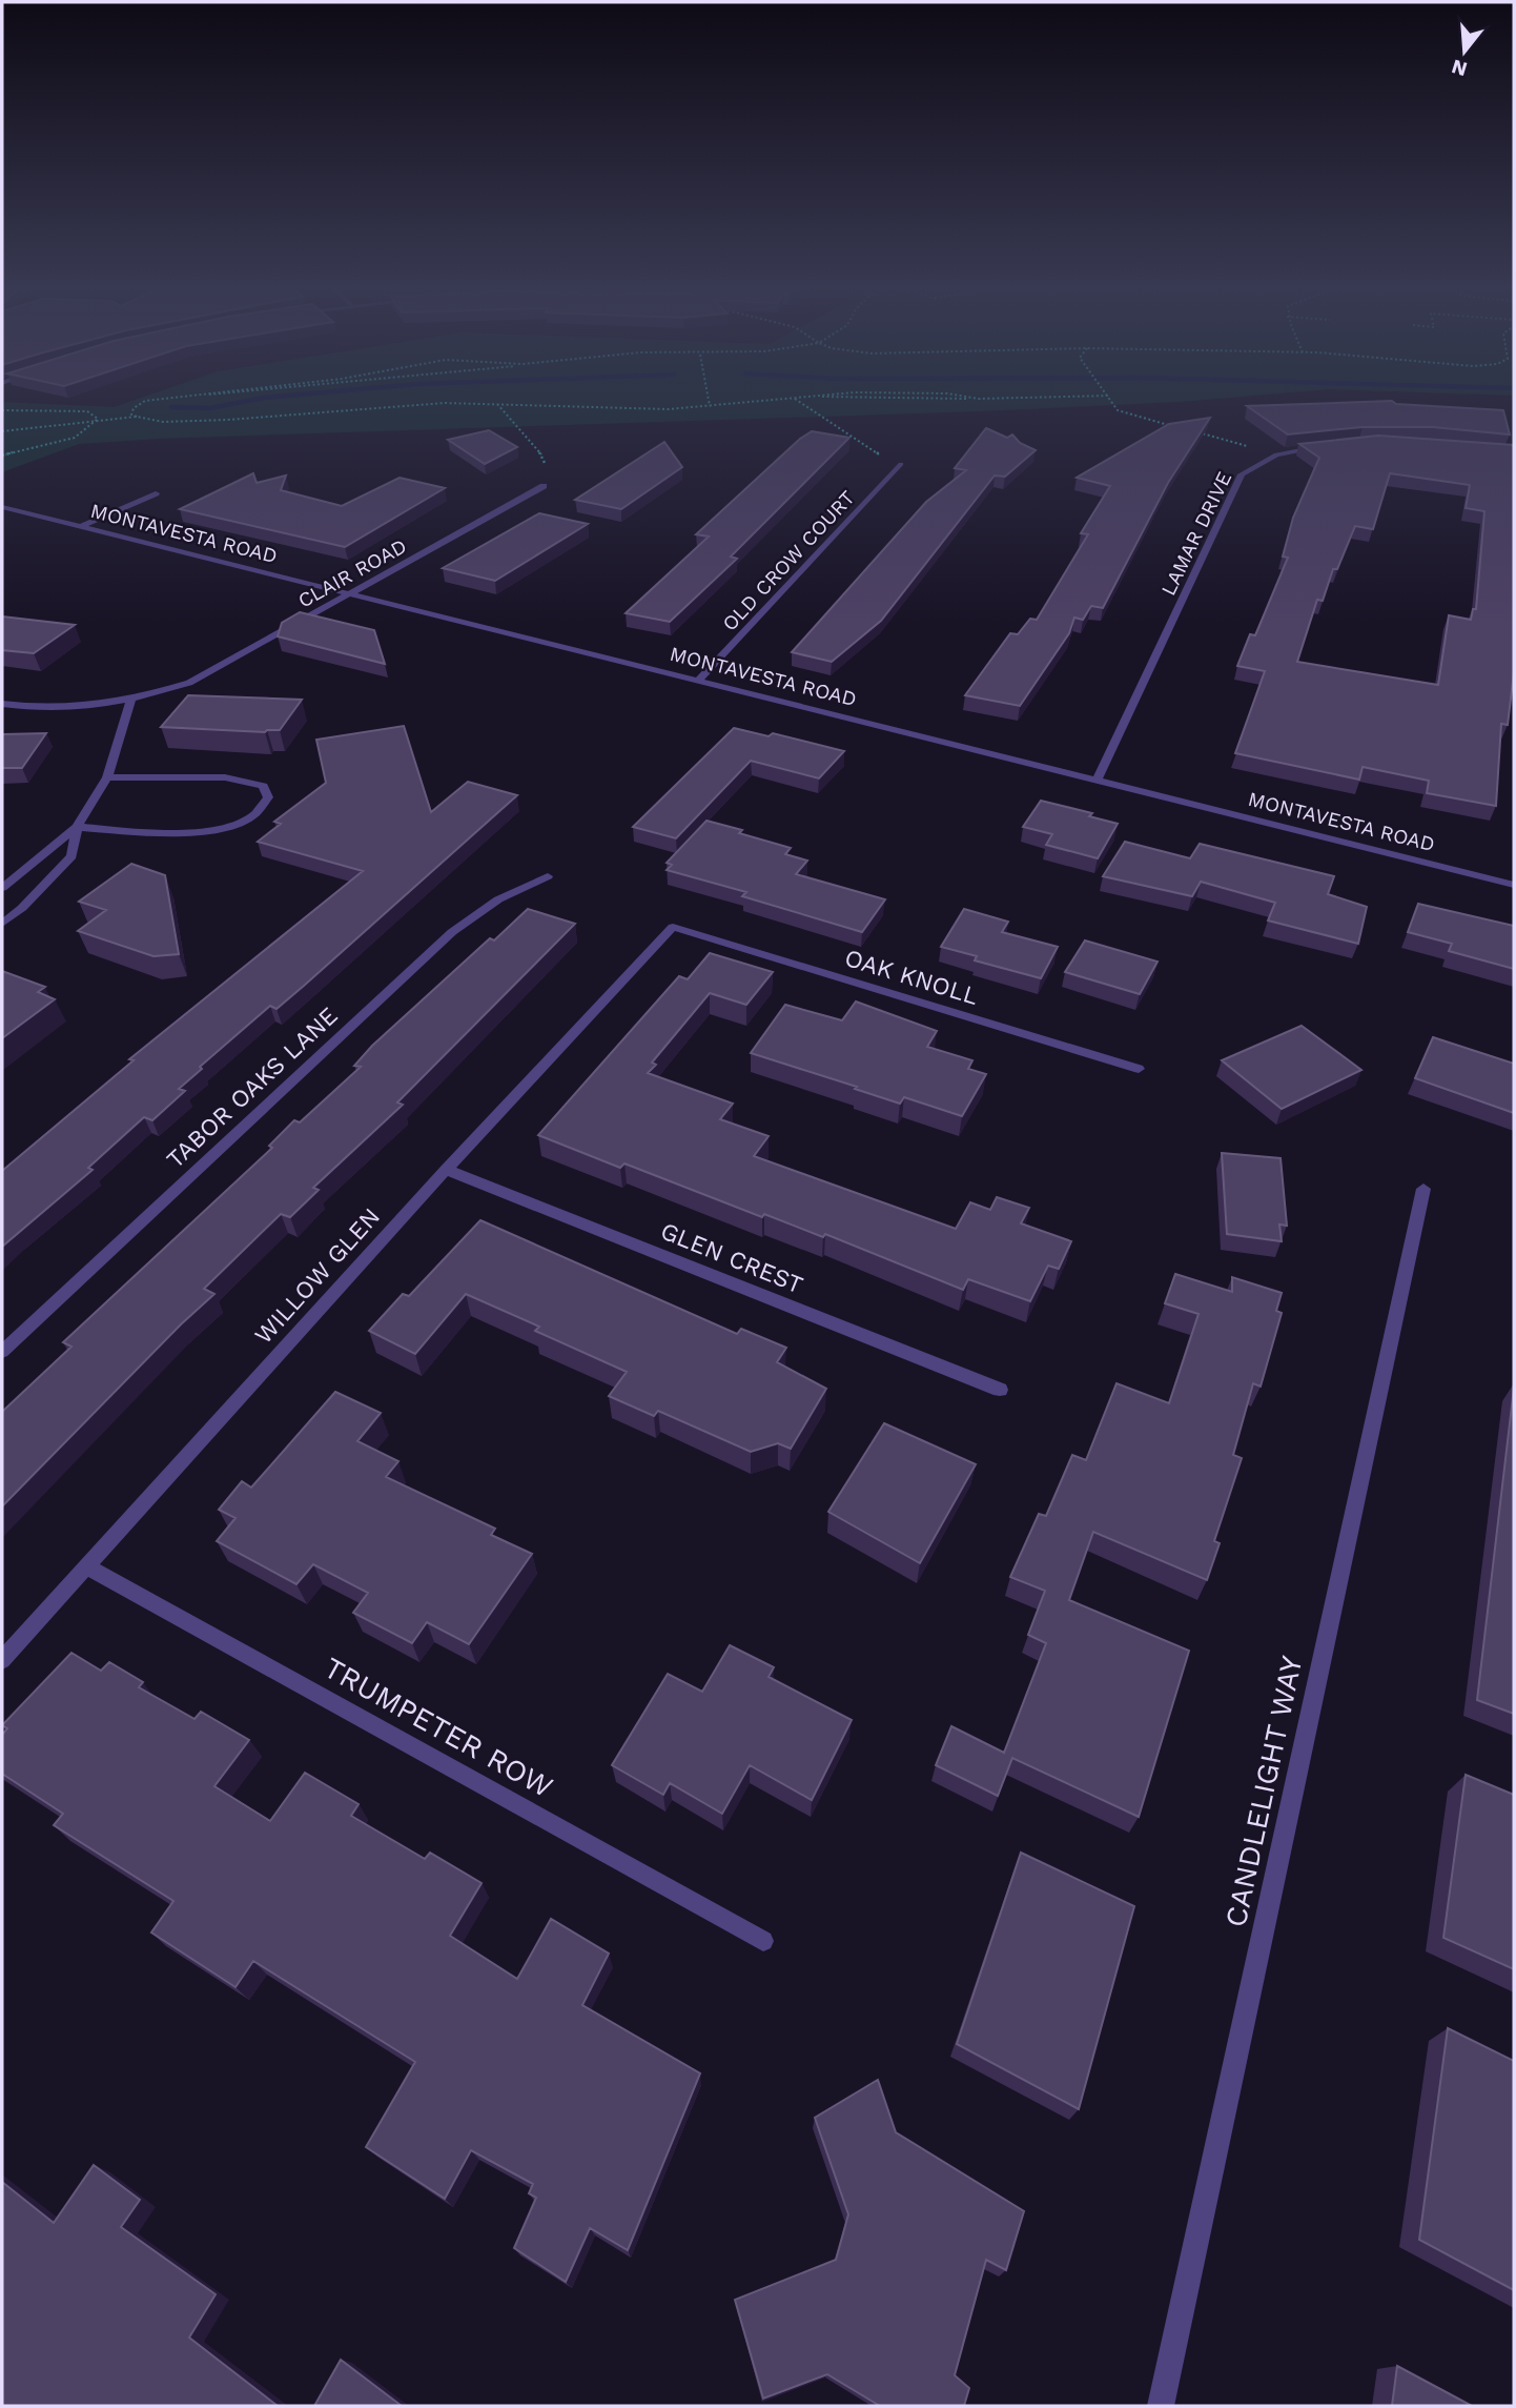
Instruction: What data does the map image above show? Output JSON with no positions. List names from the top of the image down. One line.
{"streets":{"street":["MONTAVESTA ROAD","LAMAR DRIVE","OLD CROW COURT","CLAIR ROAD","OAK KNOLL","TABOR OAKS LANE","GLEN CREST","WILLOW GLEN","TRUMPETER ROW","CANDLELIGHT WAY"]},"crossings":[["MONTAVESTA ROAD","LAMAR DRIVE"],["MONTAVESTA ROAD","OLD CROW COURT"],["MONTAVESTA ROAD","CLAIR ROAD"],["OAK KNOLL","WILLOW GLEN"],["GLEN CREST","WILLOW GLEN"],["WILLOW GLEN","TRUMPETER ROW"]],"north":"bottom"}
